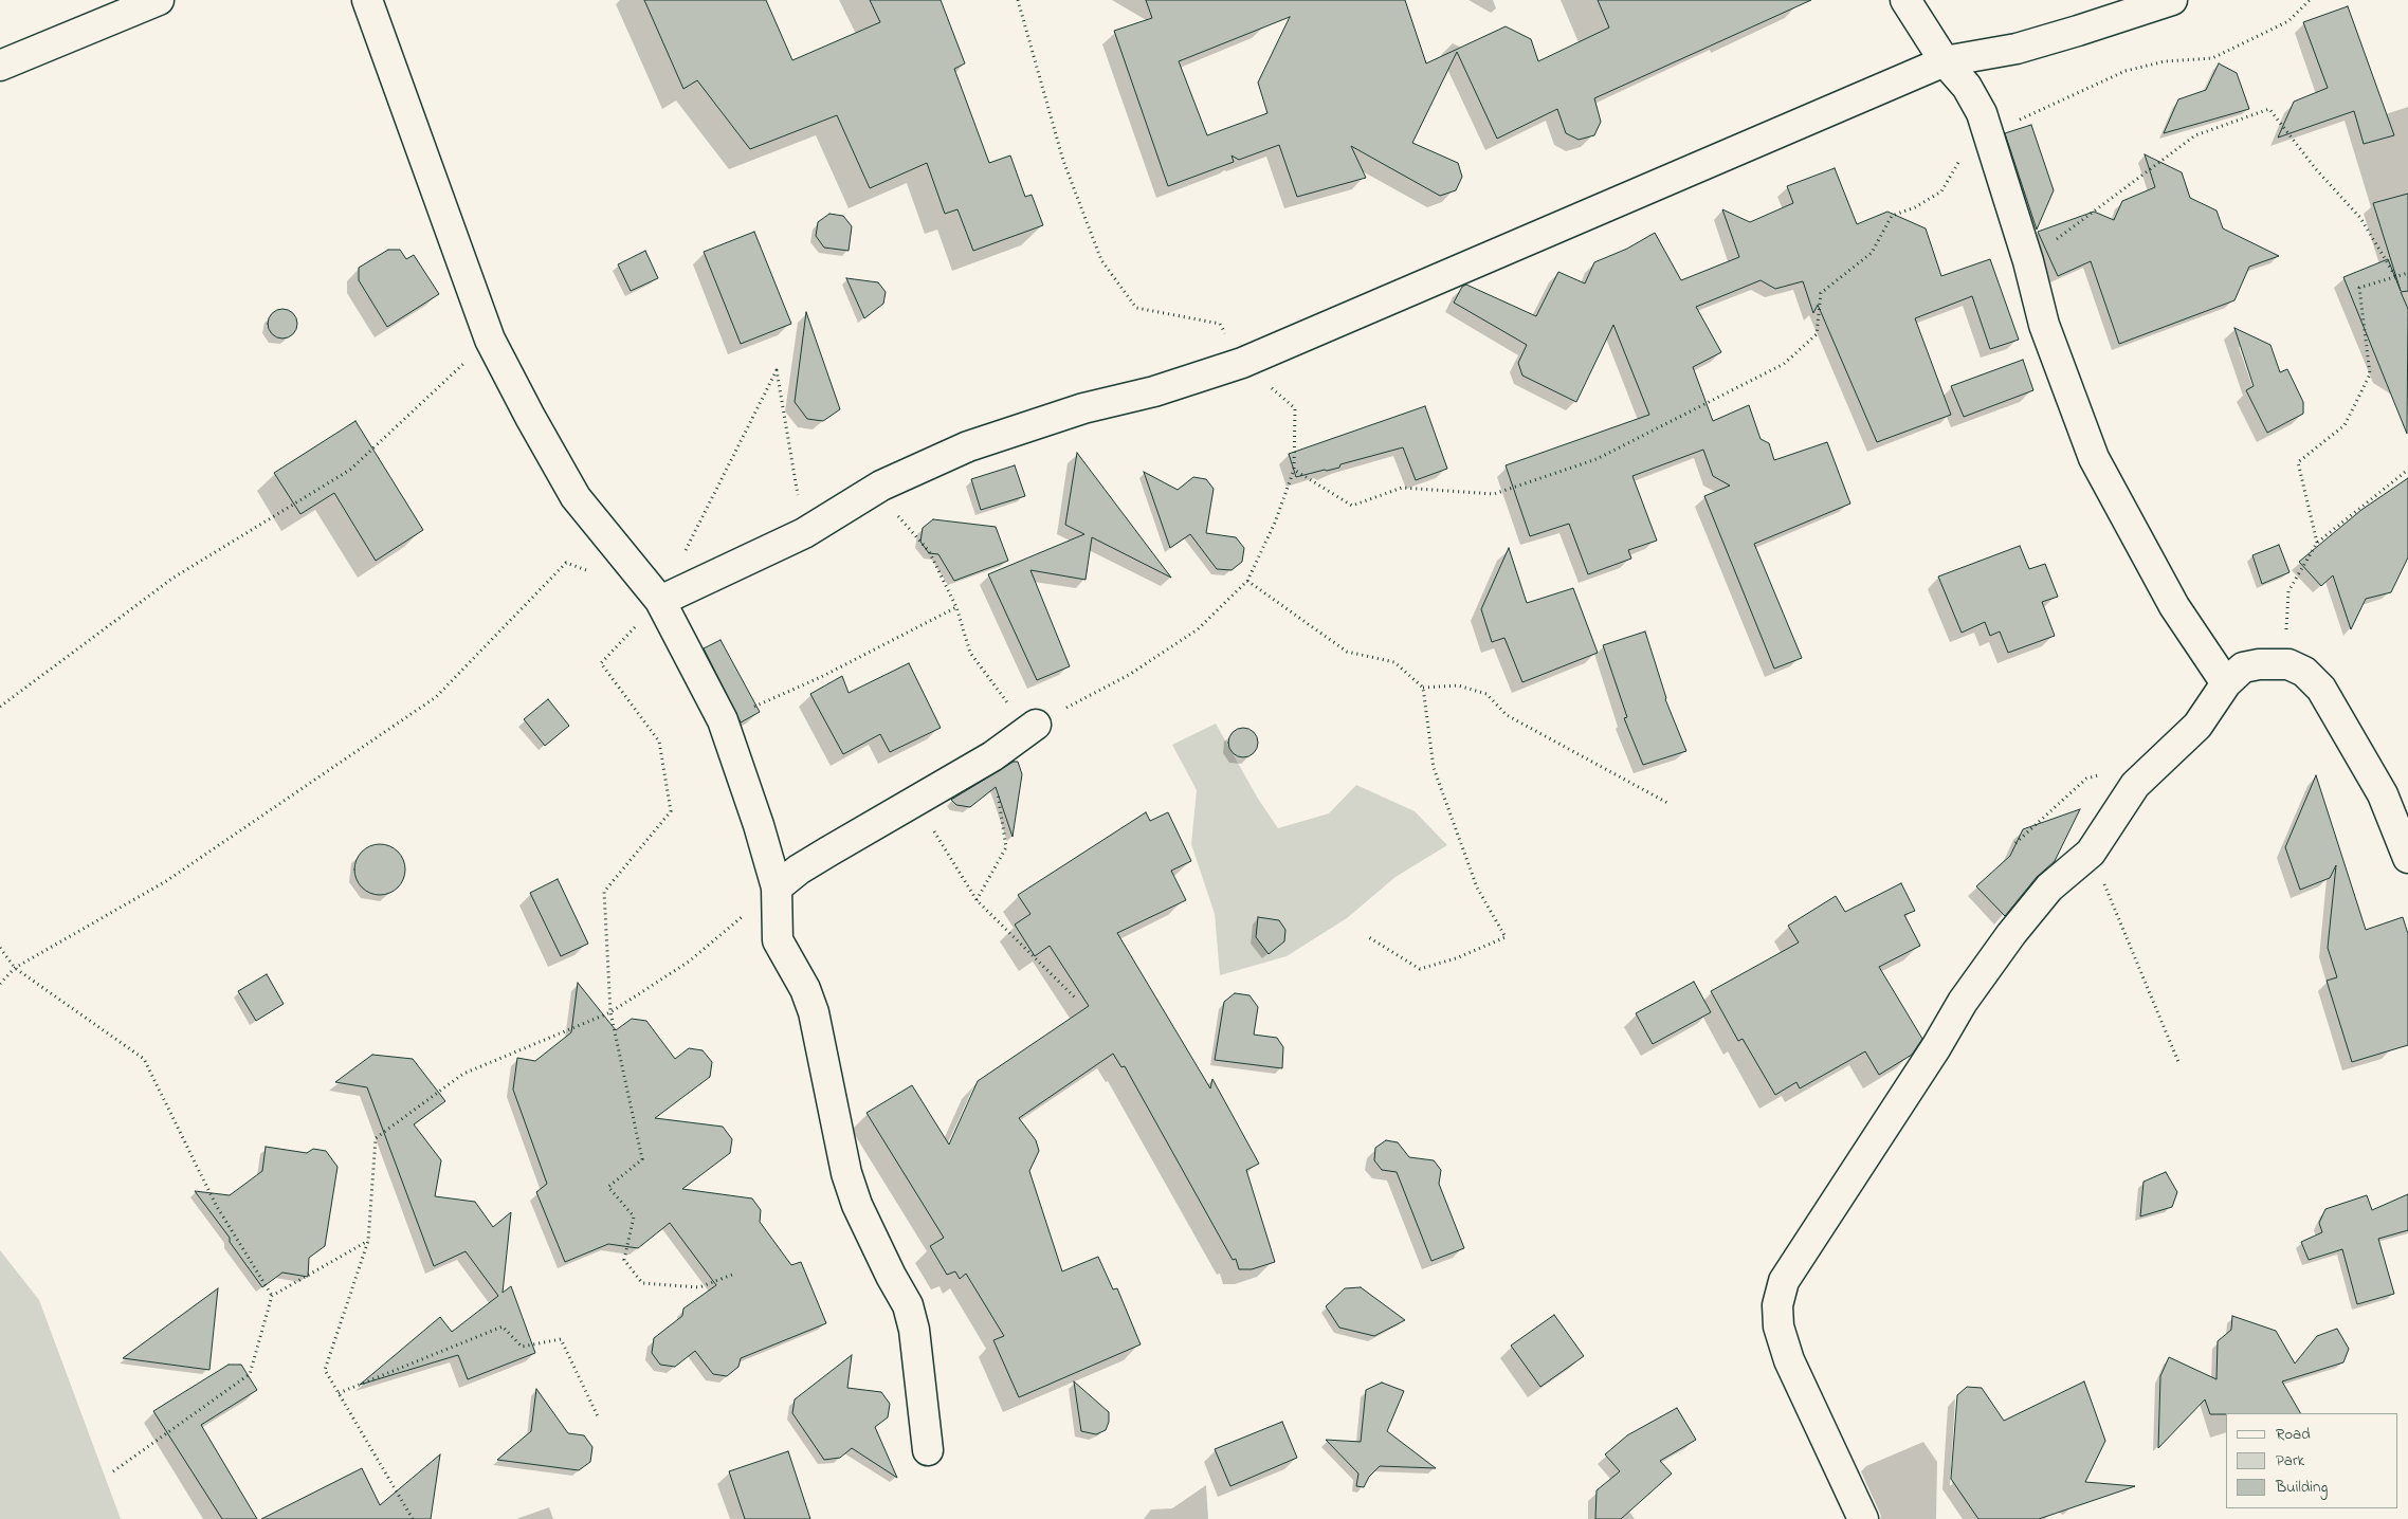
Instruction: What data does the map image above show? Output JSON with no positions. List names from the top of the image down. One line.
{"legend":["Road","Park","Building"]}
